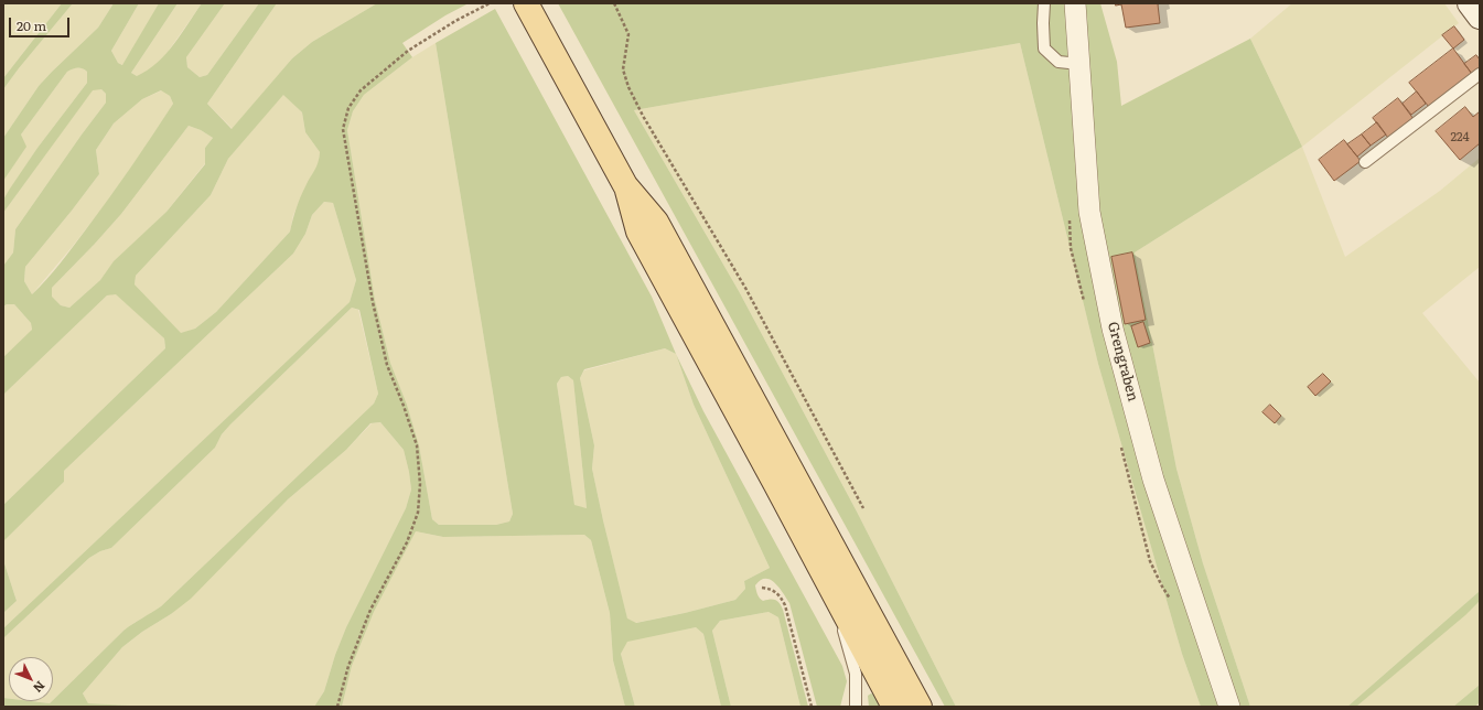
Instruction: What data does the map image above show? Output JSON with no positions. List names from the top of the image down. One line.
{"streets":{"street":["Grengraben"]},"house_numbers":["224"],"scale_bar":"20 m","north":"bottom right"}
